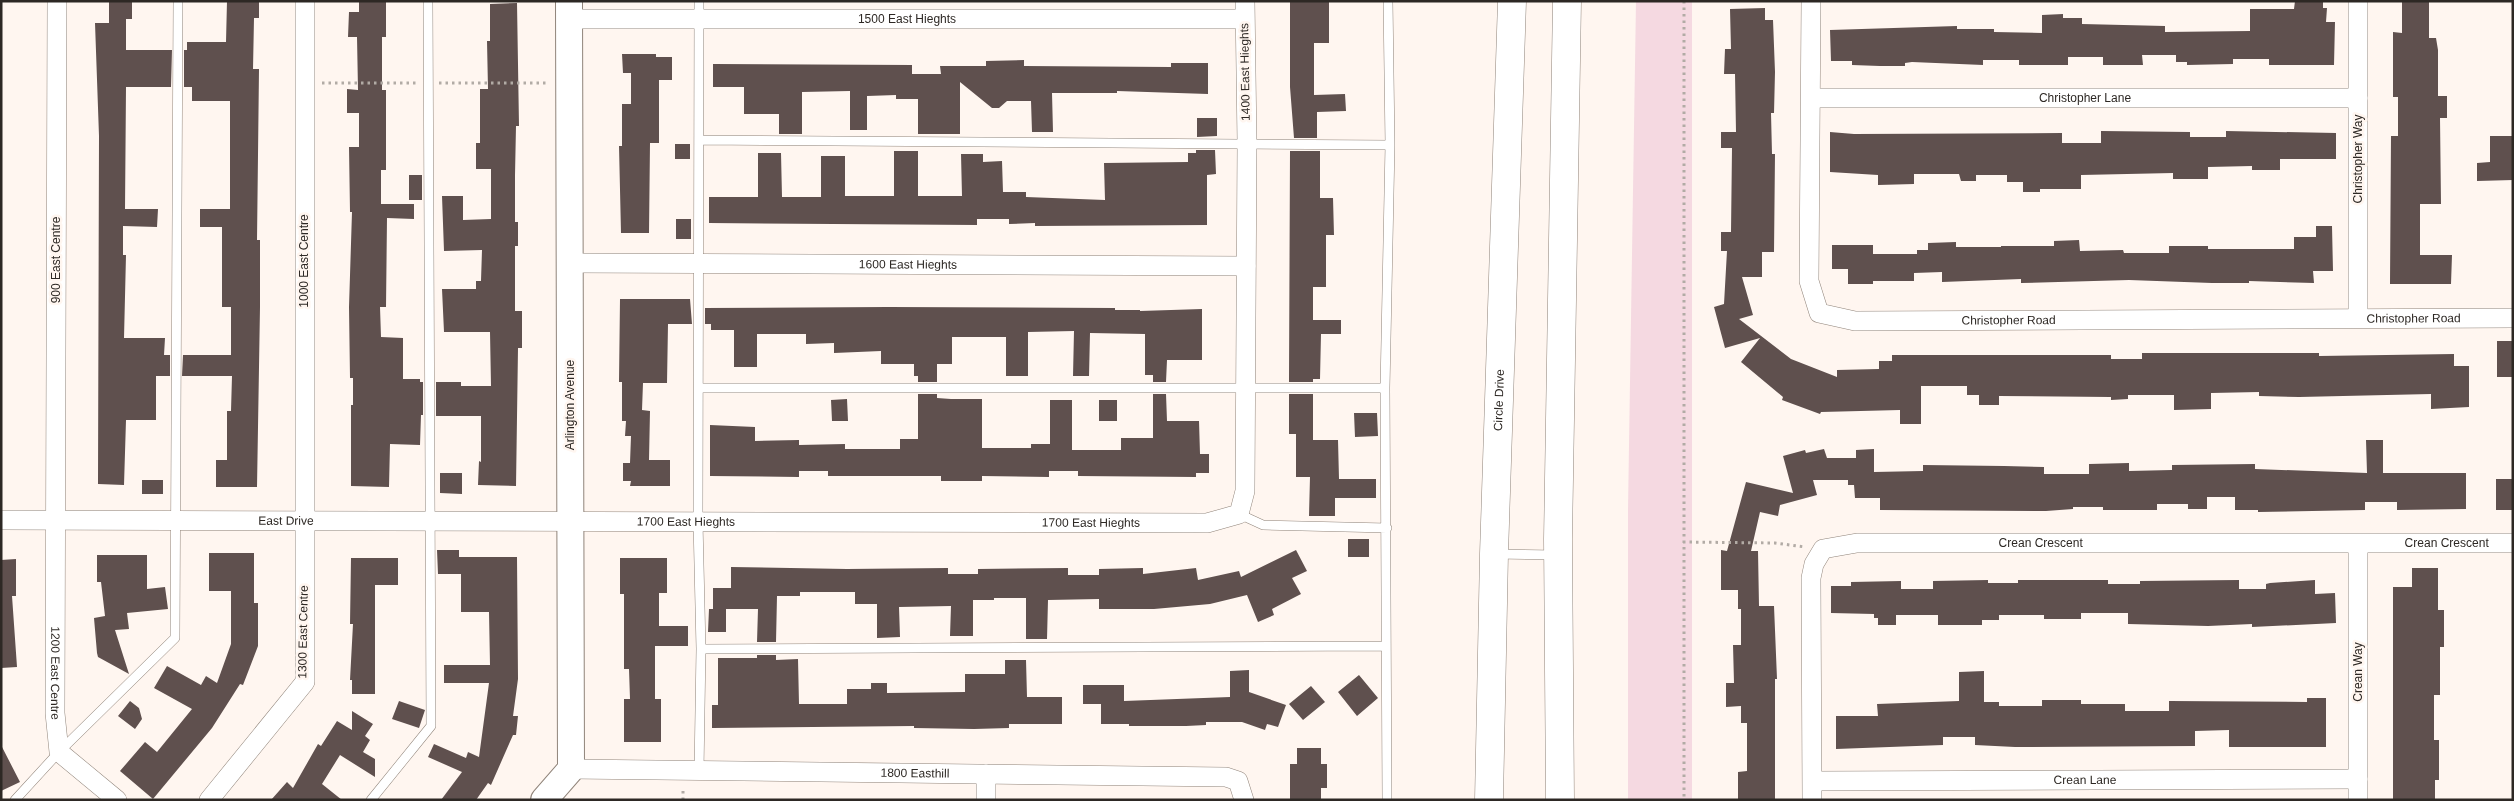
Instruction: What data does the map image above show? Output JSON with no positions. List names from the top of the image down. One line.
{"streets":{"highway":["Circle Drive"],"street":["1500 East Hieghts","1400 East Hieghts","Christopher Lane","Christopher Way","900 East Centre","1000 East Centre","1600 East Hieghts","Christopher Road","Arlington Avenue","East Drive","1700 East Hieghts","Crean Crescent","1300 East Centre","Crean Way","1200 East Centre","1800 Easthill","Crean Lane"]},"crossings":[["1500 East Hieghts","1400 East Hieghts"],["1500 East Hieghts","Arlington Avenue"],["Christopher Lane","Christopher Way"],["Christopher Lane","Christopher Road"],["Christopher Way","Christopher Road"],["900 East Centre","East Drive"],["900 East Centre","1200 East Centre"],["1000 East Centre","East Drive"],["1000 East Centre","1300 East Centre"],["1600 East Hieghts","Arlington Avenue"],["Arlington Avenue","East Drive"],["Arlington Avenue","1700 East Hieghts"],["Arlington Avenue","1800 Easthill"],["East Drive","1700 East Hieghts"],["East Drive","1300 East Centre"],["East Drive","1200 East Centre"],["Crean Crescent","Crean Way"],["Crean Crescent","Crean Lane"],["Crean Way","Crean Lane"]]}
